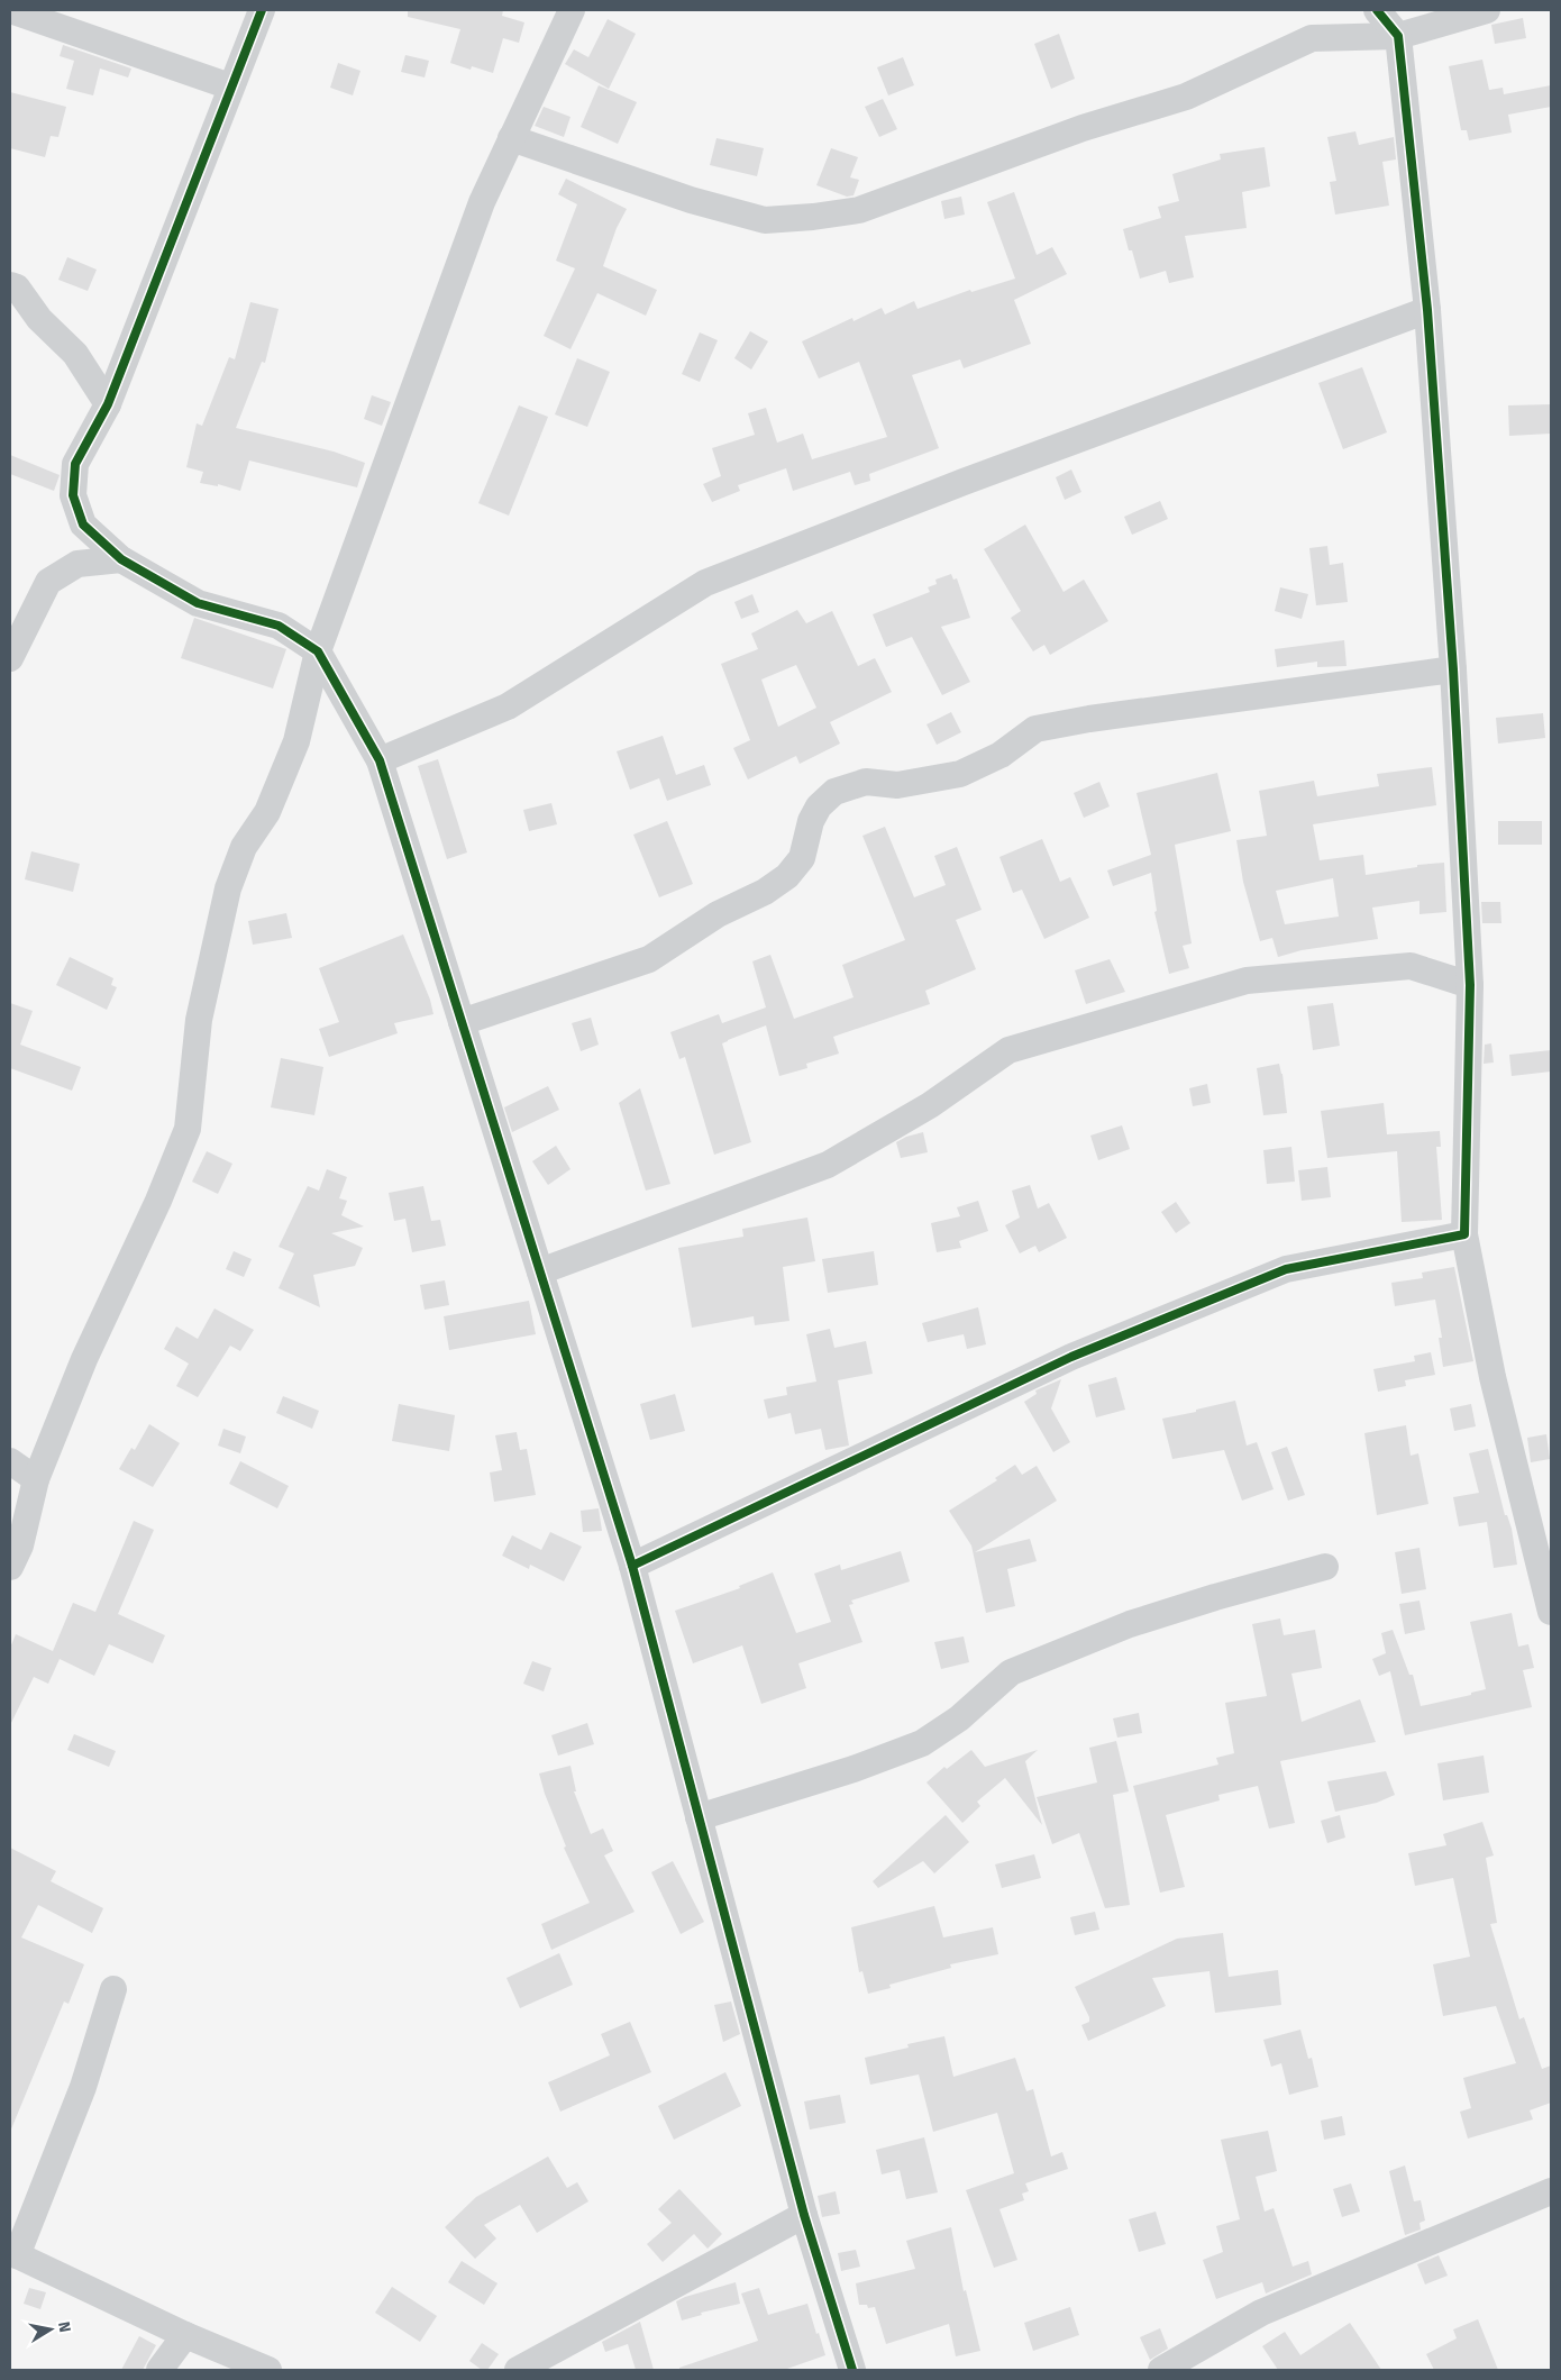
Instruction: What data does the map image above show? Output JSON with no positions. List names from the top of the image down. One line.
{"north":"right"}
